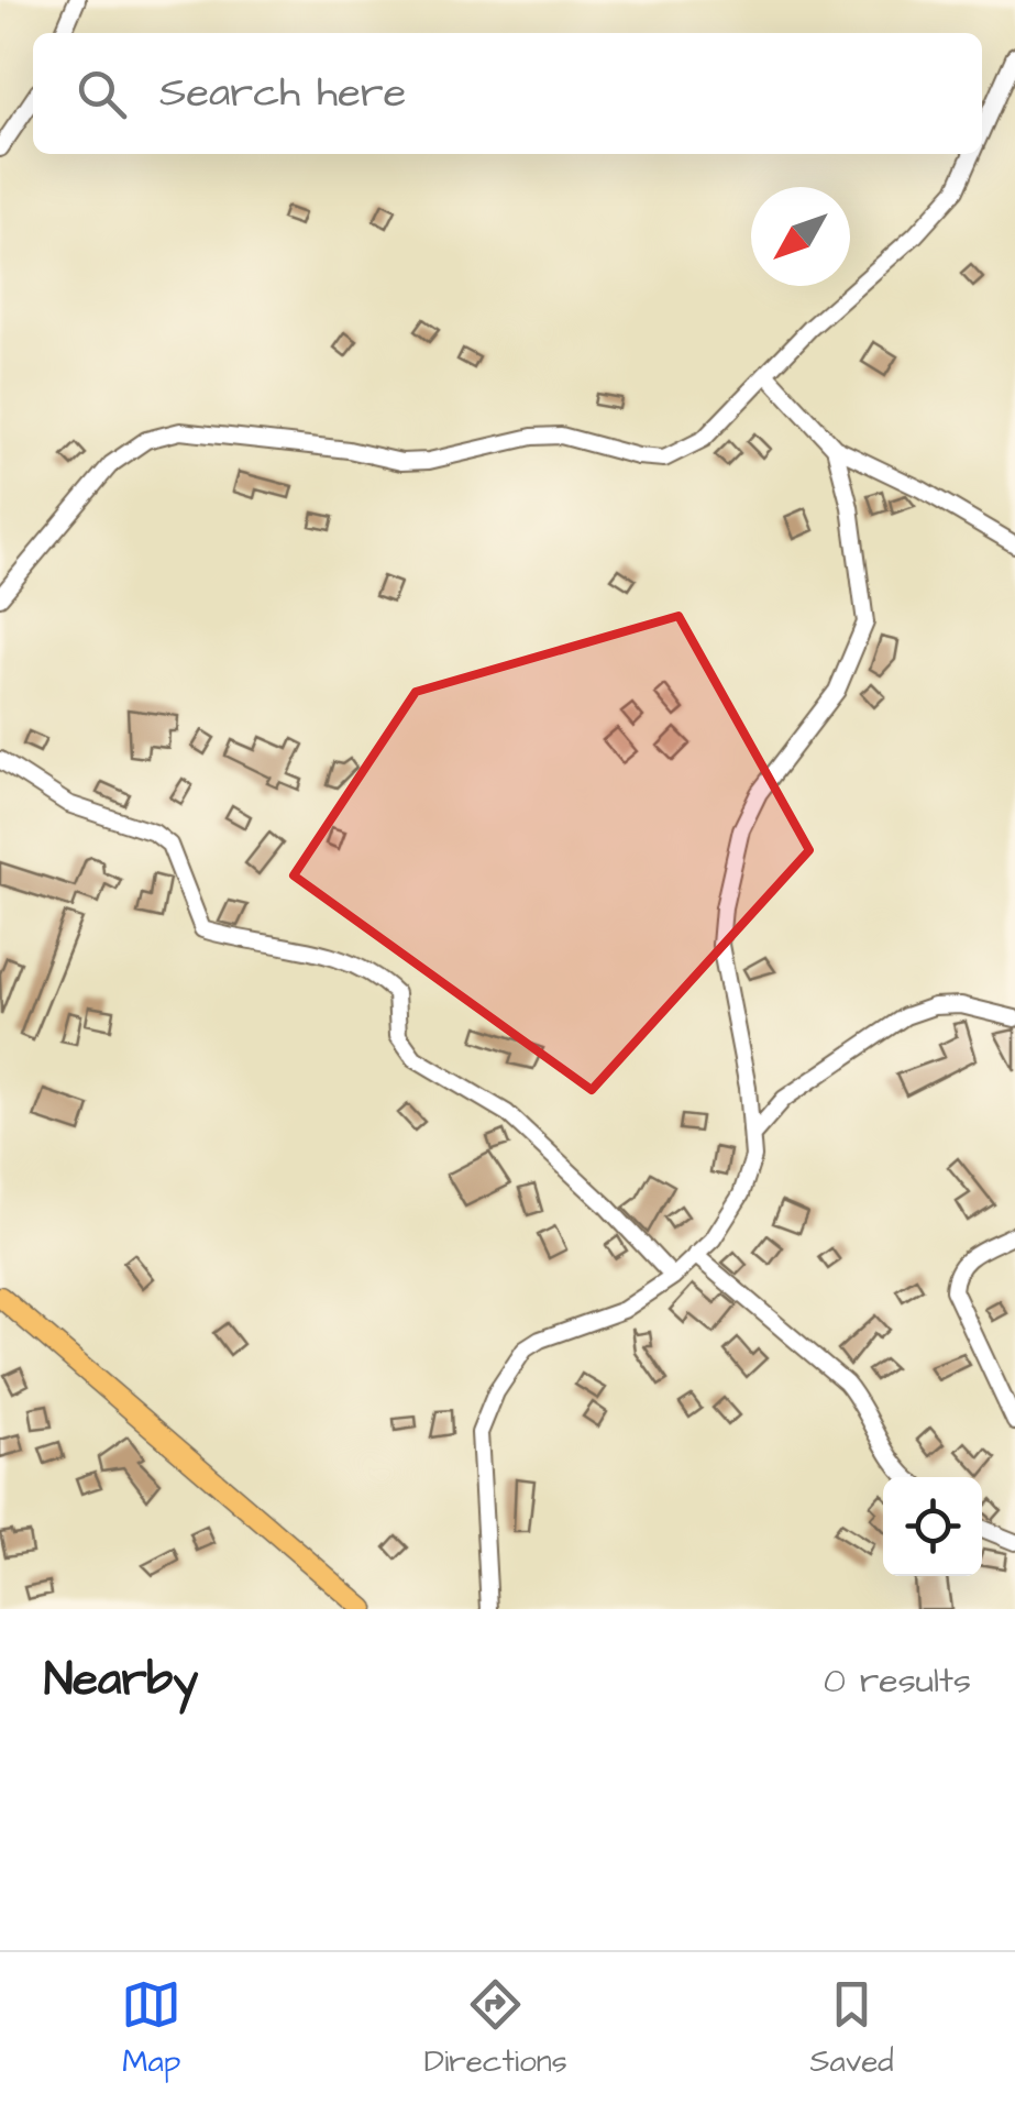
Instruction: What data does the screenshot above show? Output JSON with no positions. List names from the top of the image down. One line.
{"north":"bottom left","page":{"search":"Search here","heading":["Nearby","0 results"],"nav":["Map","Directions","Saved"]}}
